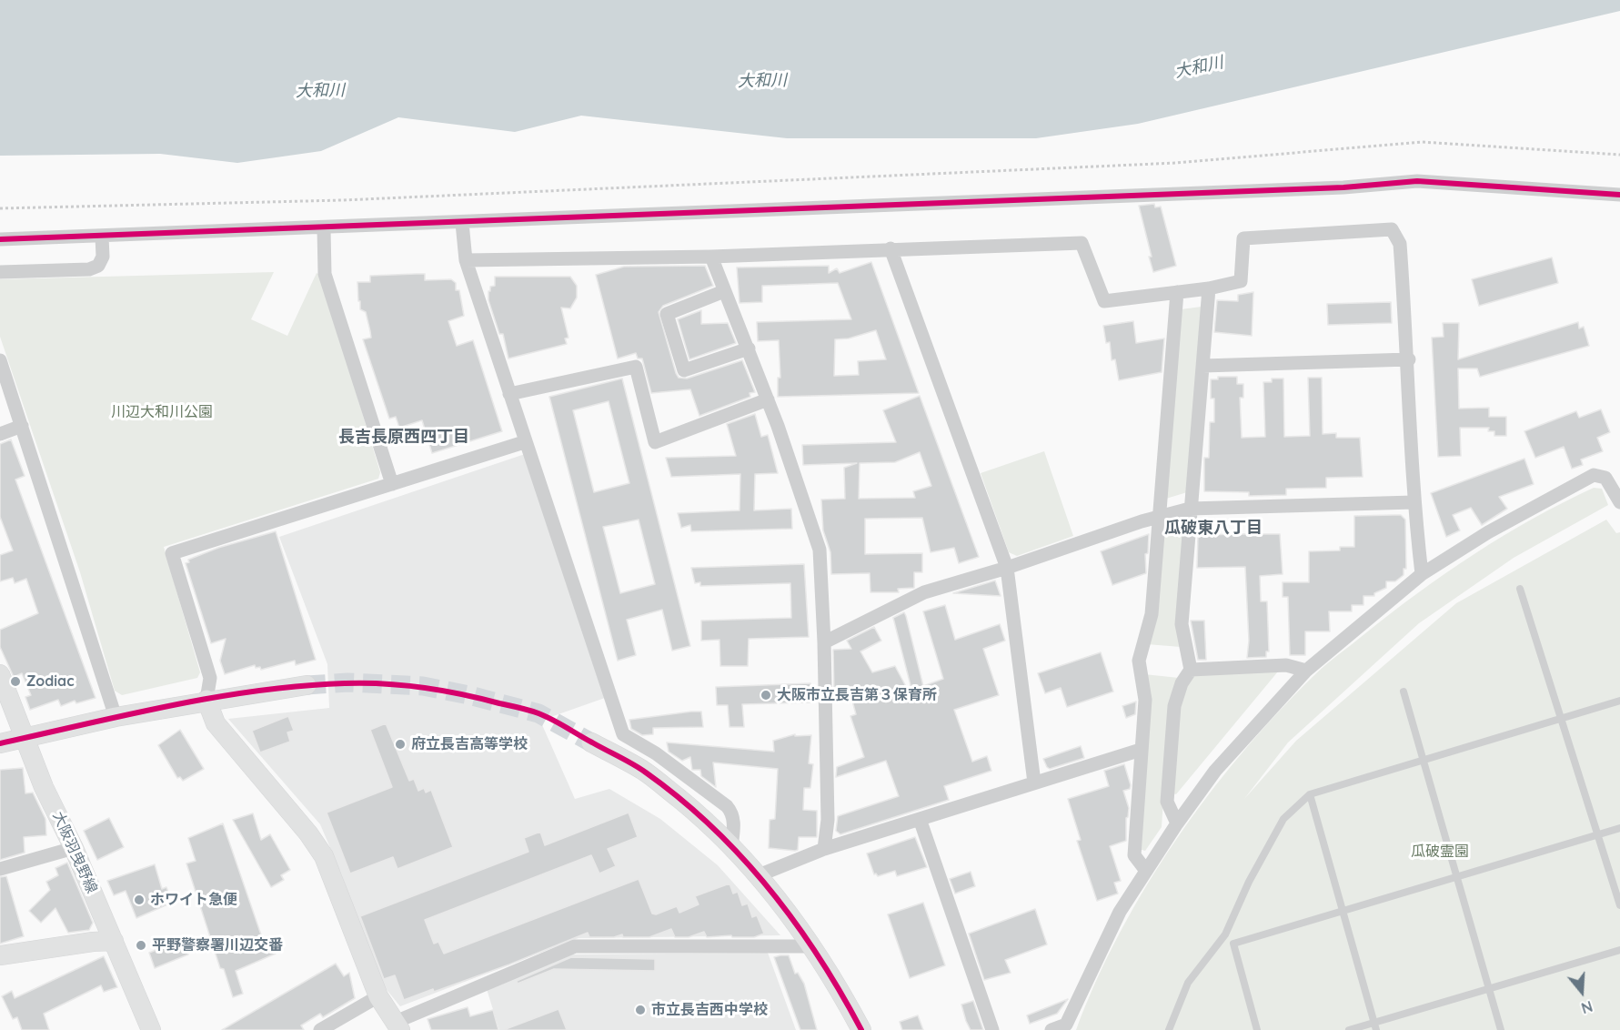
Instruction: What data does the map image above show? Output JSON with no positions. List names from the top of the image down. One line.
{"streets":{"street":["大阪羽曳野線"]},"districts":["長吉長原西四丁目","瓜破東八丁目"],"water":["大和川"],"parks":["川辺大和川公園","瓜破霊園"],"places":["Zodiac","大阪市立長吉第３保育所","府立長吉高等学校","ホワイト急便","平野警察署川辺交番","市立長吉西中学校"],"north":"bottom"}
